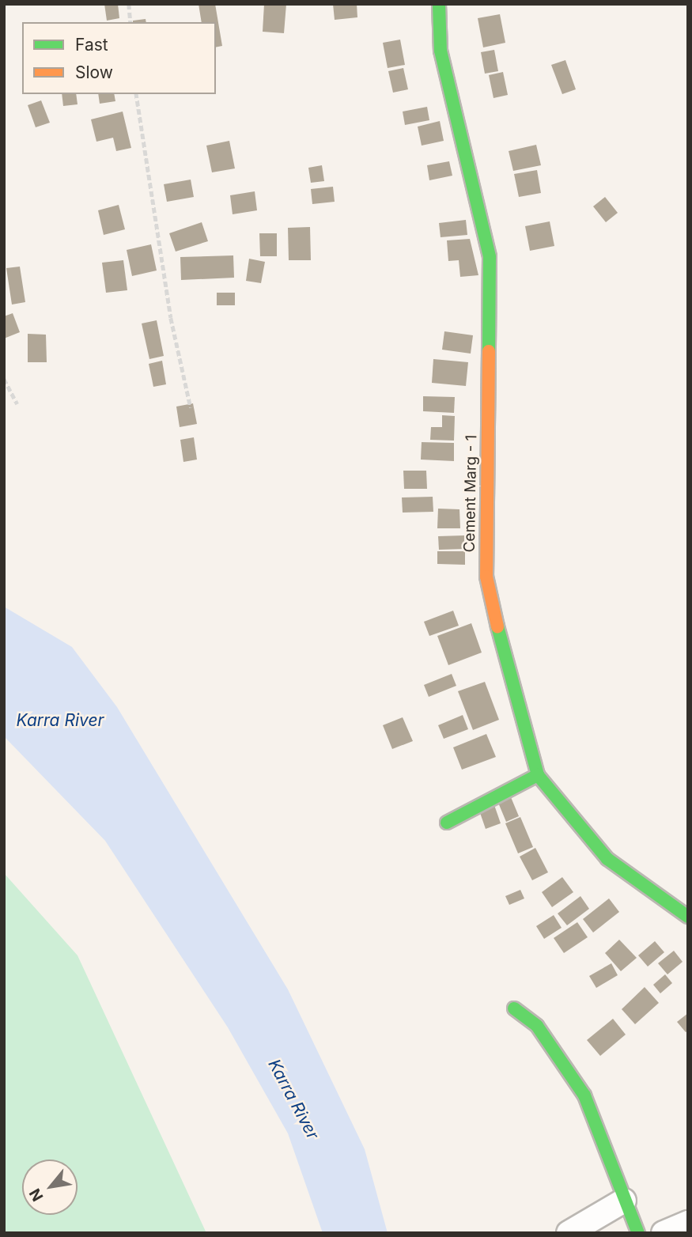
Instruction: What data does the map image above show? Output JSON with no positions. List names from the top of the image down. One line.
{"streets":{"street":["Cement Marg - 1"]},"water":["Karra River"],"legend":["Fast","Slow"],"north":"bottom left"}
